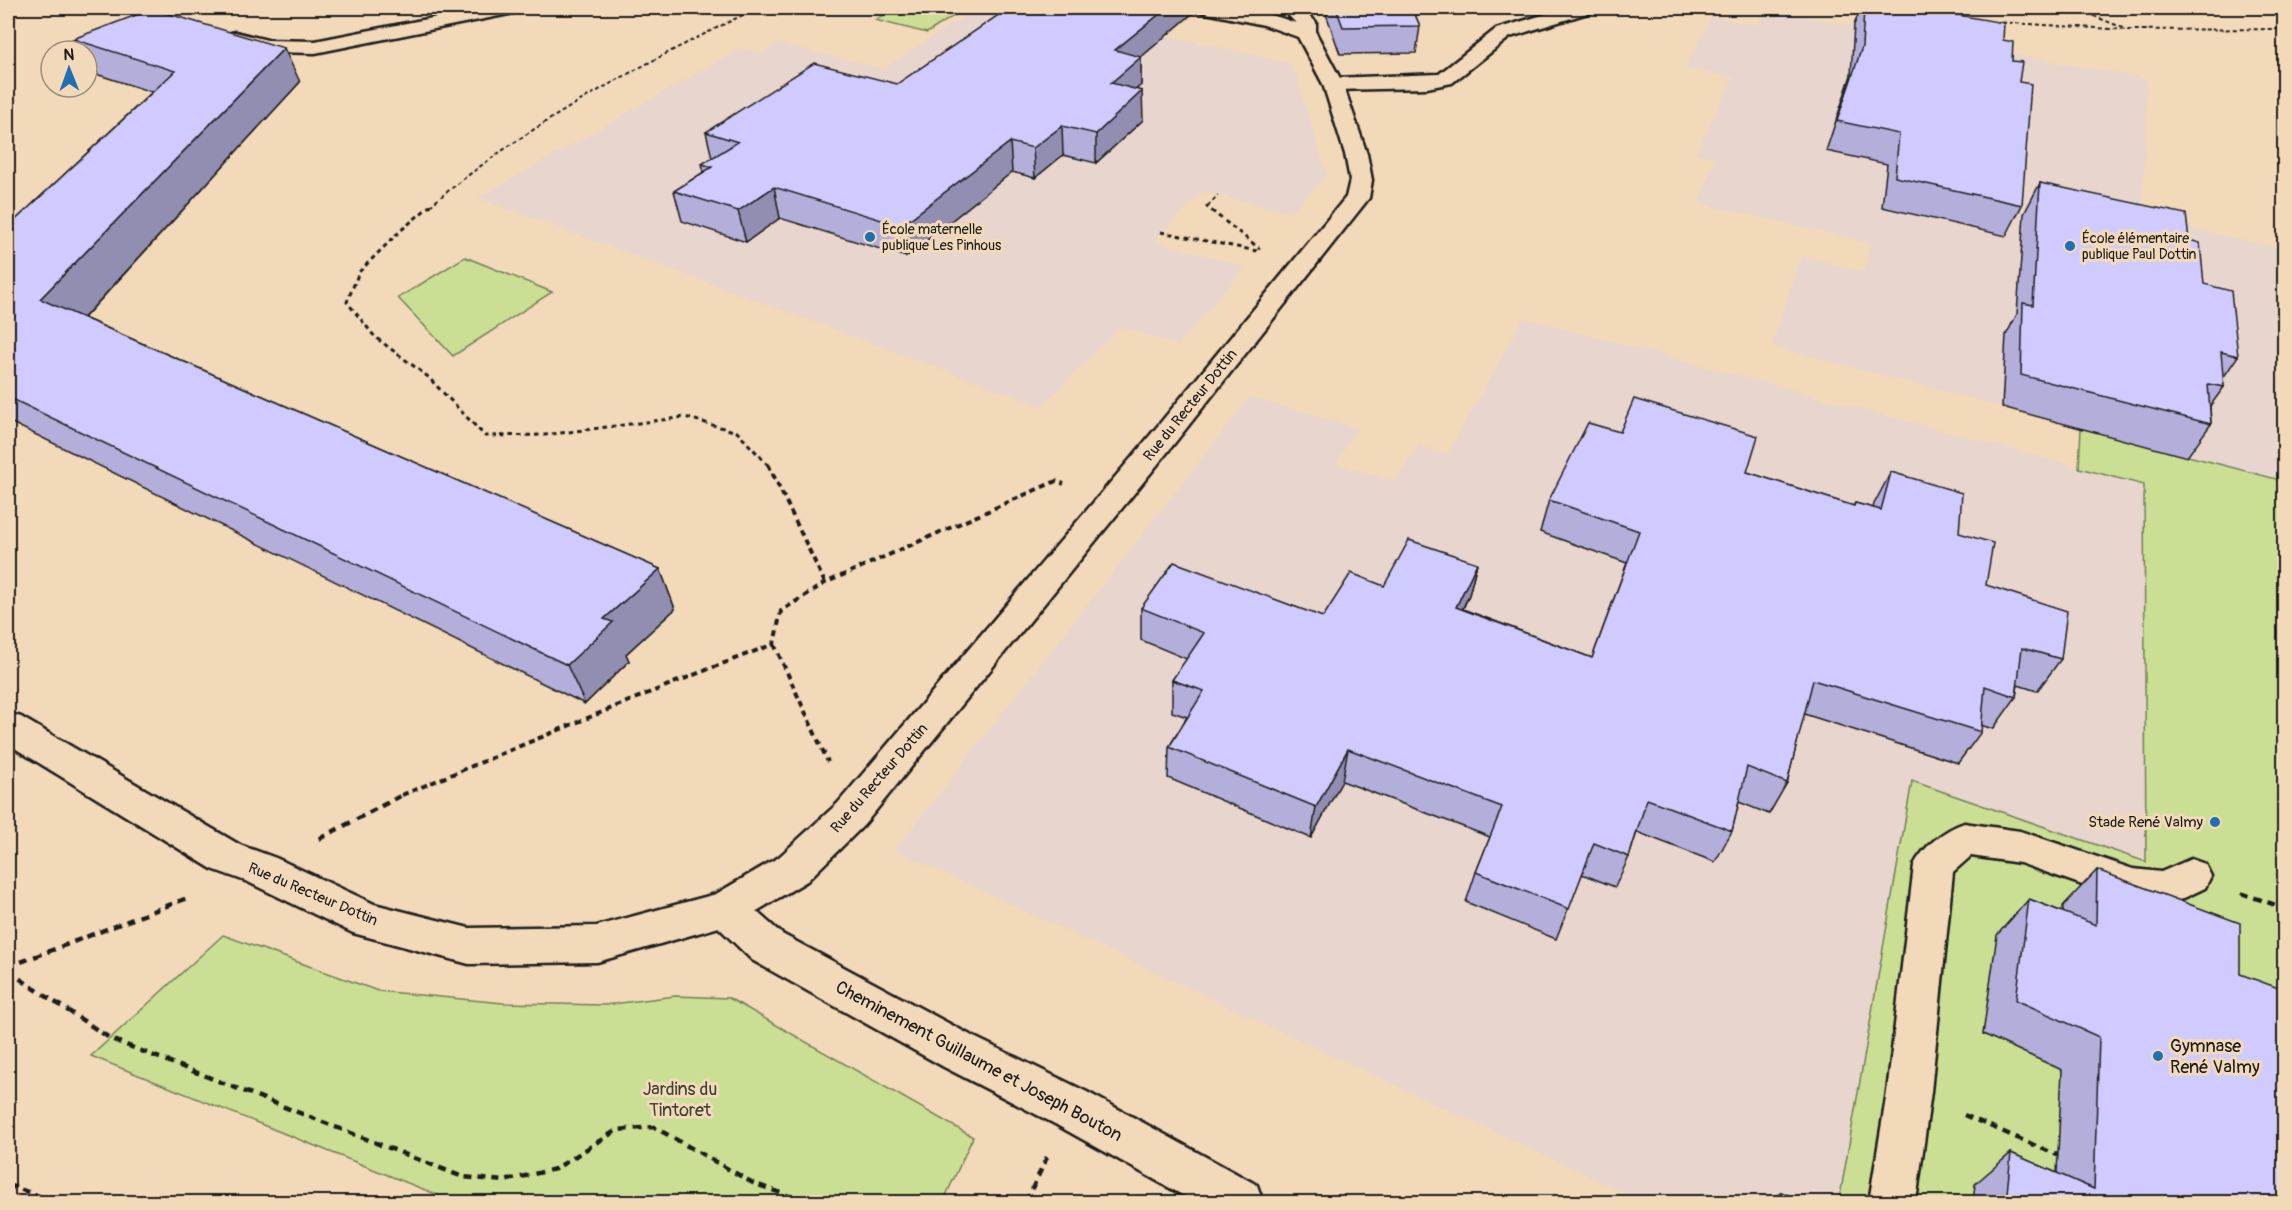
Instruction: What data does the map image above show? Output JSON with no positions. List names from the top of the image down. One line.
{"streets":{"street":["Rue du Recteur Dottin","Cheminement Guillaume et Joseph Bouton"]},"crossings":[["Rue du Recteur Dottin","Cheminement Guillaume et Joseph Bouton"]],"parks":["Jardins du Tintoret"],"places":["École maternelle publique Les Pinhous","École élémentaire publique Paul Dottin","Stade René Valmy","Gymnase René Valmy"],"north":"top"}
